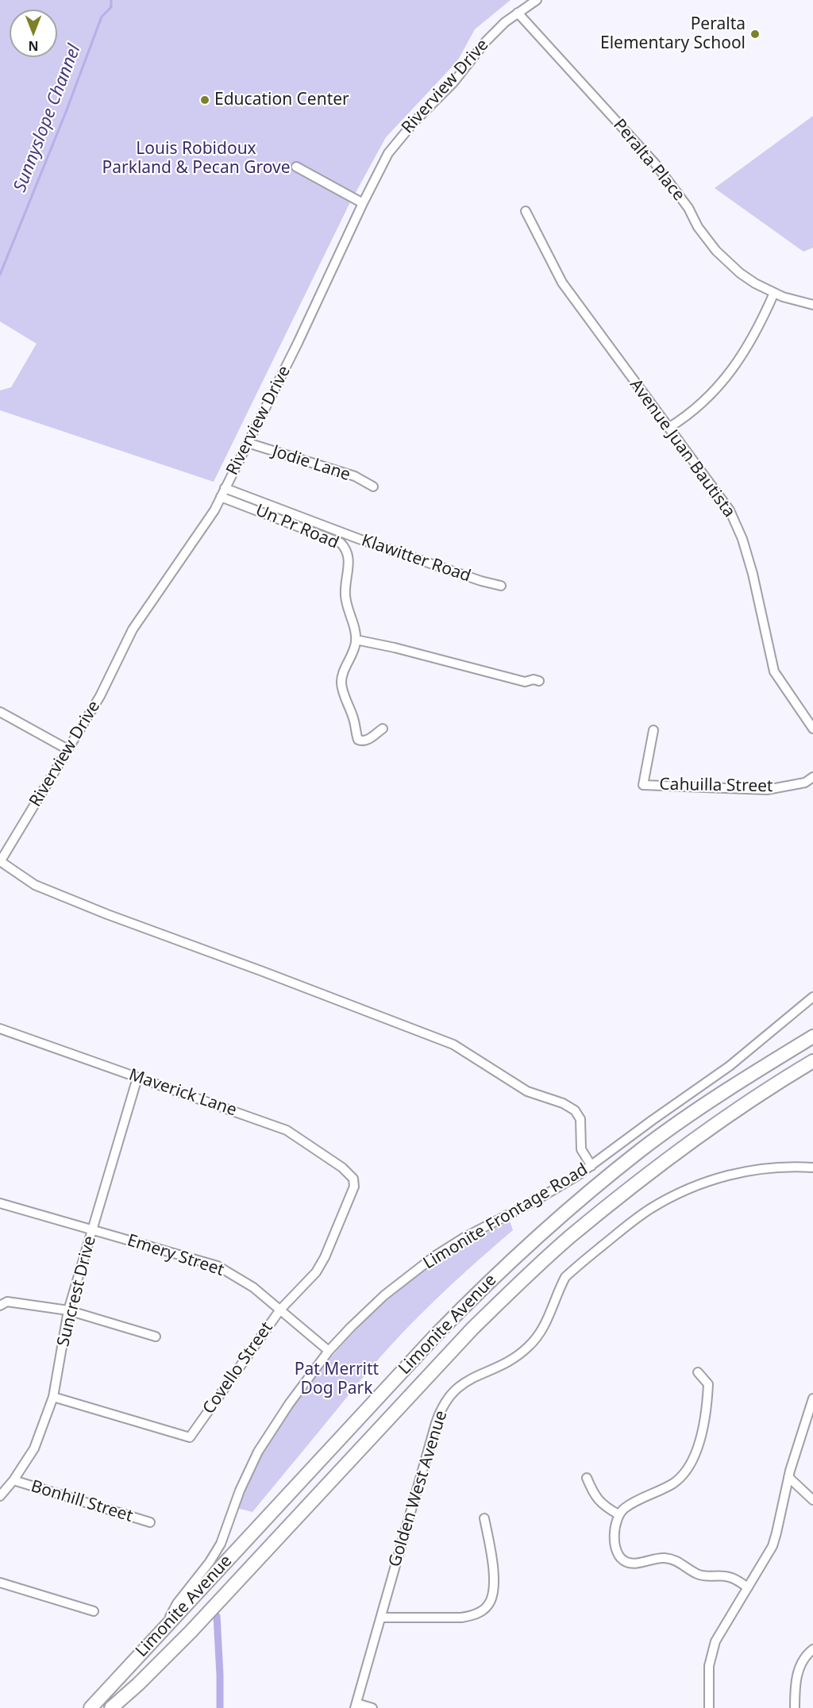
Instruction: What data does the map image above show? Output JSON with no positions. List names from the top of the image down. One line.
{"streets":{"main road":["Limonite Avenue"],"street":["Riverview Drive","Peralta Place","Avenue Juan Bautista","Jodie Lane","Un Pr Road","Klawitter Road","Cahuilla Street","Maverick Lane","Limonite Frontage Road","Emery Street","Suncrest Drive","Covello Street","Golden West Avenue","Bonhill Street"]},"crossings":[["Riverview Drive","Peralta Place"],["Riverview Drive","Jodie Lane"],["Riverview Drive","Un Pr Road"],["Riverview Drive","Klawitter Road"],["Maverick Lane","Suncrest Drive"],["Maverick Lane","Covello Street"],["Limonite Frontage Road","Emery Street"],["Limonite Frontage Road","Limonite Avenue"],["Emery Street","Suncrest Drive"],["Emery Street","Covello Street"],["Suncrest Drive","Covello Street"],["Suncrest Drive","Bonhill Street"]],"water":["Sunnyslope Channel"],"parks":["Louis Robidoux Parkland & Pecan Grove","Pat Merritt Dog Park"],"places":["Peralta Elementary School","Education Center"],"north":"bottom"}
